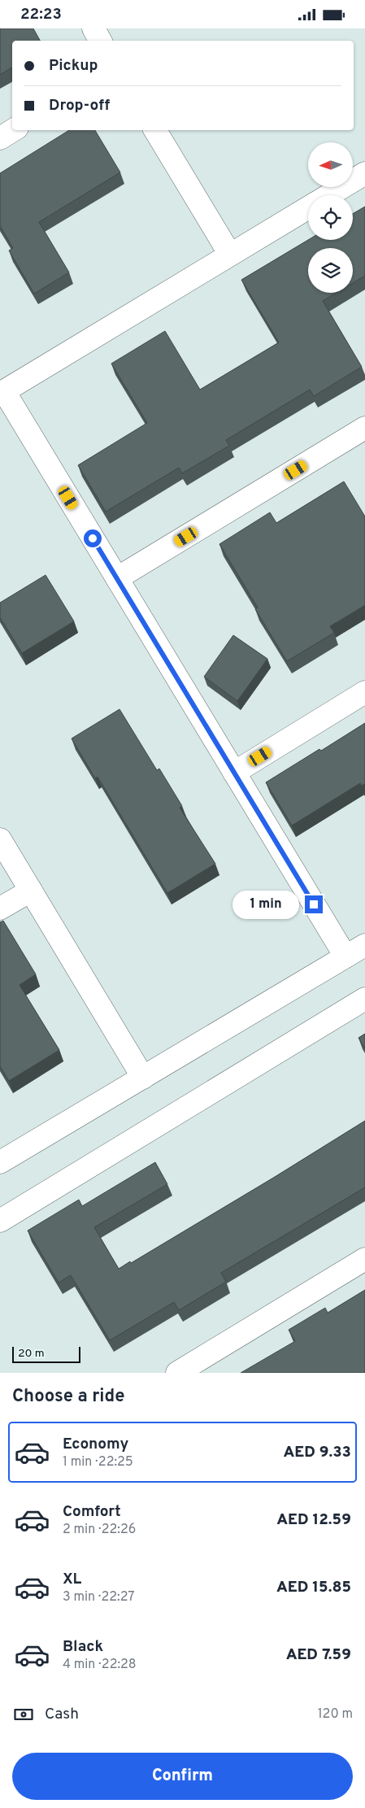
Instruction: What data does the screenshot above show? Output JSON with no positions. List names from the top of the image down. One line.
{"scale_bar":"20 m","north":"left","page":{"status":"22:23","banner":["Pickup","Drop-off"],"bubble":"1 min","scale":"20 m","heading":"Choose a ride","list":[{"name":"Economy","note":"1 min · 22:25","value":"AED 9.33"},{"name":"Comfort","note":"2 min · 22:26","value":"AED 12.59"},{"name":"XL","note":"3 min · 22:27","value":"AED 15.85"},{"name":"Black","note":"4 min · 22:28","value":"AED 7.59"}],"pay":["Cash","120 m"],"buttons":"Confirm"}}
